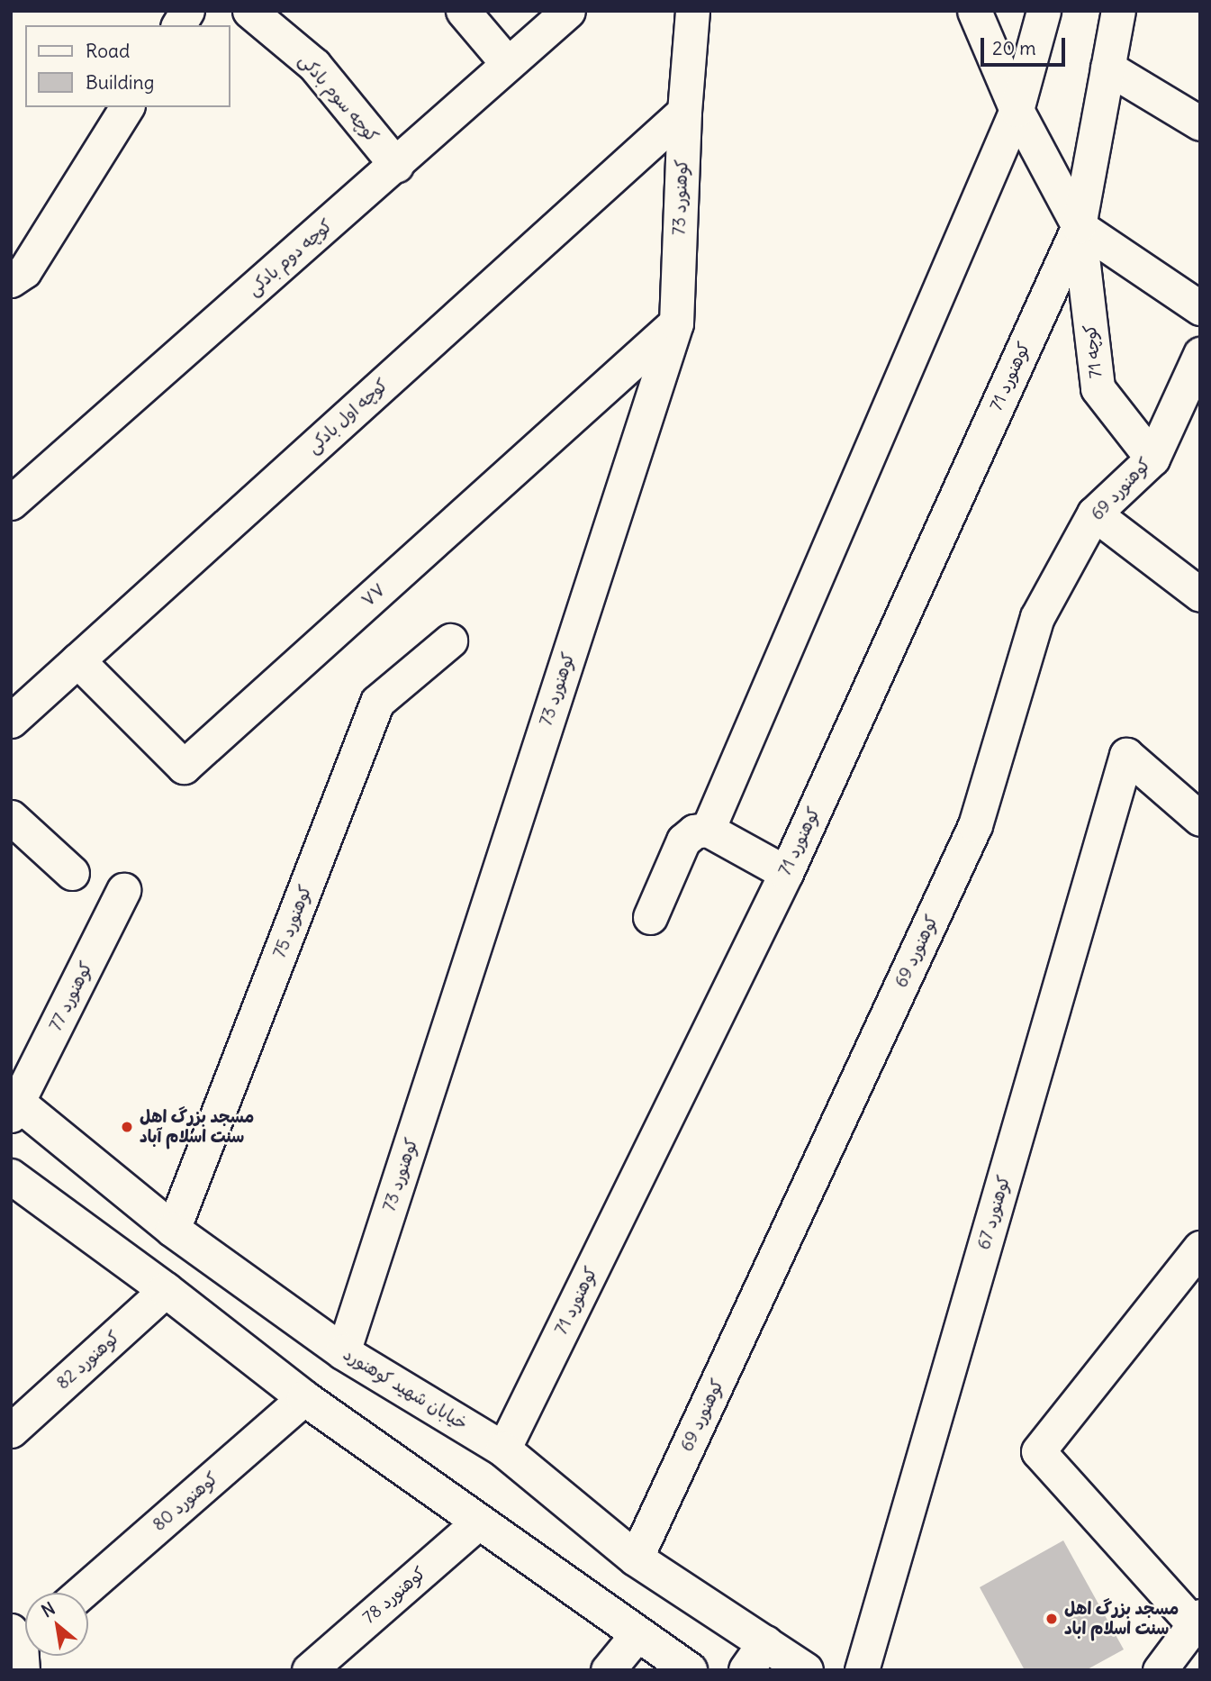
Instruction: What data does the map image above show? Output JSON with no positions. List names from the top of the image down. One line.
{"streets":{"main road":["خیابان شهید کوهنورد"],"street":["کوچه سوم بادکی","کوهنورد 73","کوچه دوم بادکی","کوچه 71","کوهنورد 71","کوچه اول بادکی","کوهنورد 69","۷۷","کوهنورد 75","کوهنورد 77","کوهنورد 67","کوهنورد 82","کوهنورد 80","کوهنورد 78"]},"crossings":[["کوچه سوم بادکی","کوچه دوم بادکی"],["کوهنورد 73","کوچه اول بادکی"],["کوهنورد 73","۷۷"],["کوهنورد 73","خیابان شهید کوهنورد"],["کوچه 71","کوهنورد 71"],["کوچه 71","کوهنورد 69"],["کوهنورد 71","خیابان شهید کوهنورد"],["کوچه اول بادکی","۷۷"],["کوهنورد 69","خیابان شهید کوهنورد"],["کوهنورد 75","خیابان شهید کوهنورد"],["کوهنورد 77","خیابان شهید کوهنورد"]],"places":["مسجد بزرگ اهل سنت اسلام آباد","مسجد بزرگ اهل سنت اسلام اباد"],"legend":["Road","Building"],"scale_bar":"20 m","north":"top left"}
